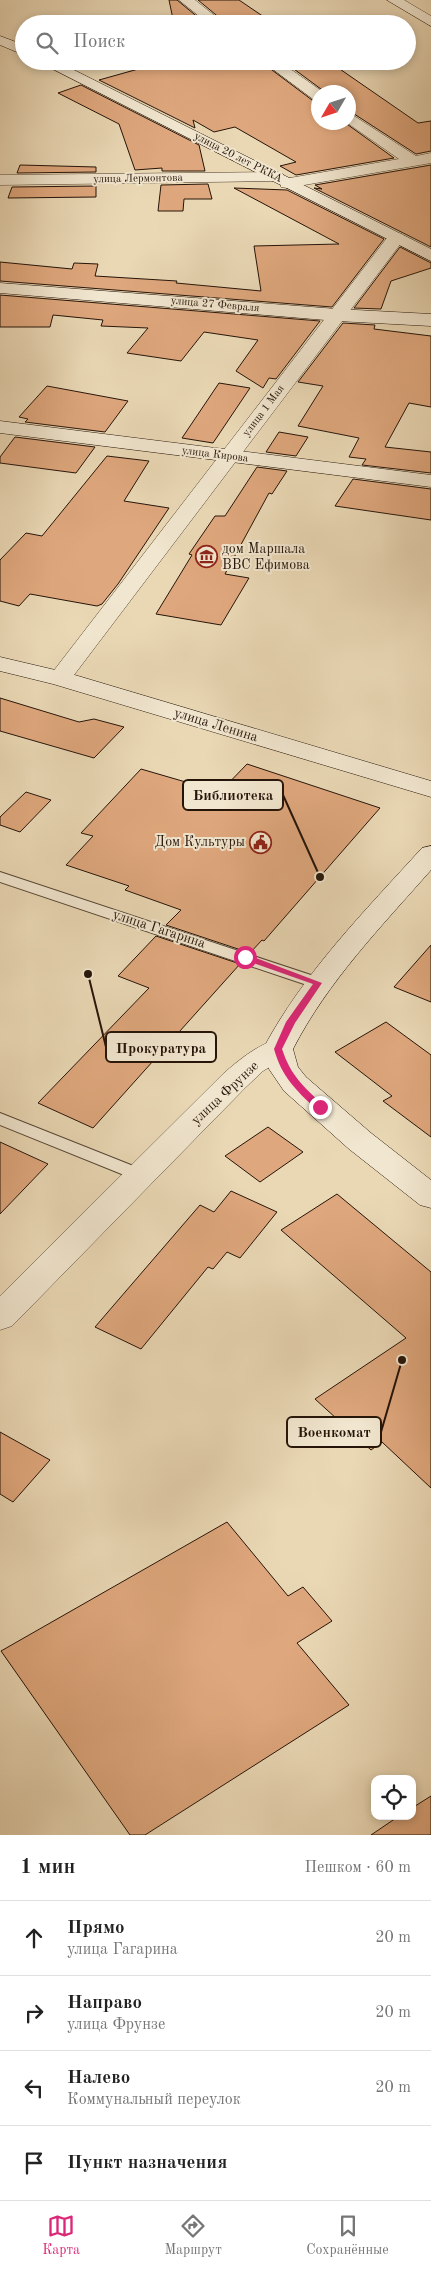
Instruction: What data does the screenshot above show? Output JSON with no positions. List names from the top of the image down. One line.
{"streets":{"street":["улица 20 лет РККА","улица Лермонтова","улица 27 Февраля","улица 1 Мая","улица Кирова","улица Ленина","улица Фрунзе"],"lane":["улица Гагарина"]},"crossings":[["улица 20 лет РККА","улица Лермонтова"],["улица 20 лет РККА","улица 1 Мая"],["улица 27 Февраля","улица 1 Мая"],["улица 1 Мая","улица Кирова"],["улица 1 Мая","улица Ленина"]],"places":{"museum":["дом Маршала ВВС Ефимова"],"public building":["Дом Культуры"],"other":["Библиотека","Прокуратура","Военкомат"]},"north":"bottom left","page":{"search":"Поиск","heading":["1 мин","Пешком · 60 m"],"list":[["Прямо","улица Гагарина","20 m"],["Направо","улица Фрунзе","20 m"],["Налево","Коммунальный переулок","20 m"],"Пункт назначения"],"nav":["Карта","Маршрут","Сохранённые"]}}
